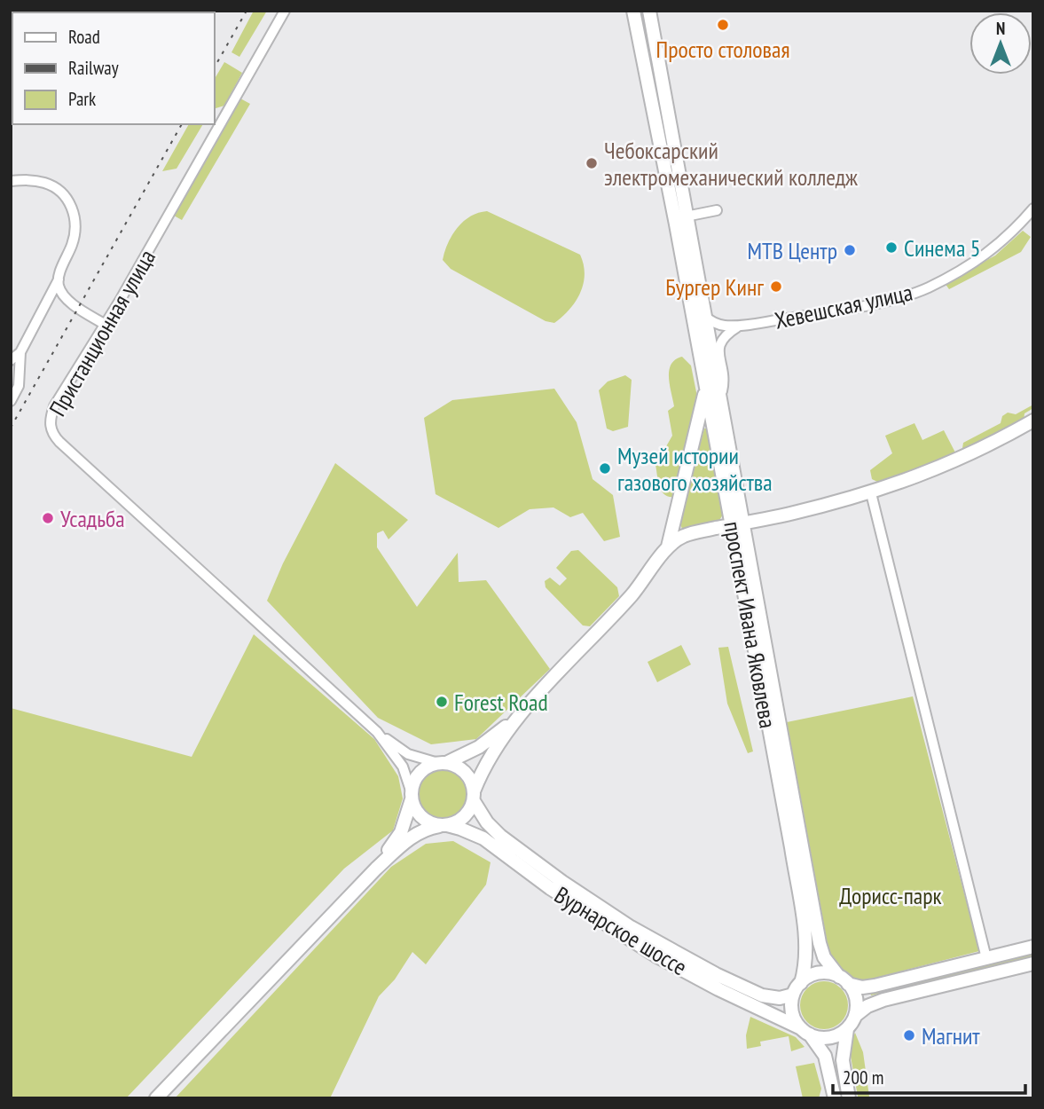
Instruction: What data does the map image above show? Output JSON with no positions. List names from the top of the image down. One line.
{"streets":{"main road":["проспект Ивана Яковлева","Вурнарское шоссе"],"street":["Хевешская улица","Пристанционная улица"]},"crossings":[["Пристанционная улица","Вурнарское шоссе"],["проспект Ивана Яковлева","Вурнарское шоссе"]],"parks":["Дорисс-парк"],"places":["Просто столовая","Чебоксарский электромеханический колледж","Синема 5","МТВ Центр","Бургер Кинг","Музей истории газового хозяйства","Усадьба","Forest Road","Магнит"],"legend":["Road","Railway","Park"],"scale_bar":"200 m","north":"top"}
